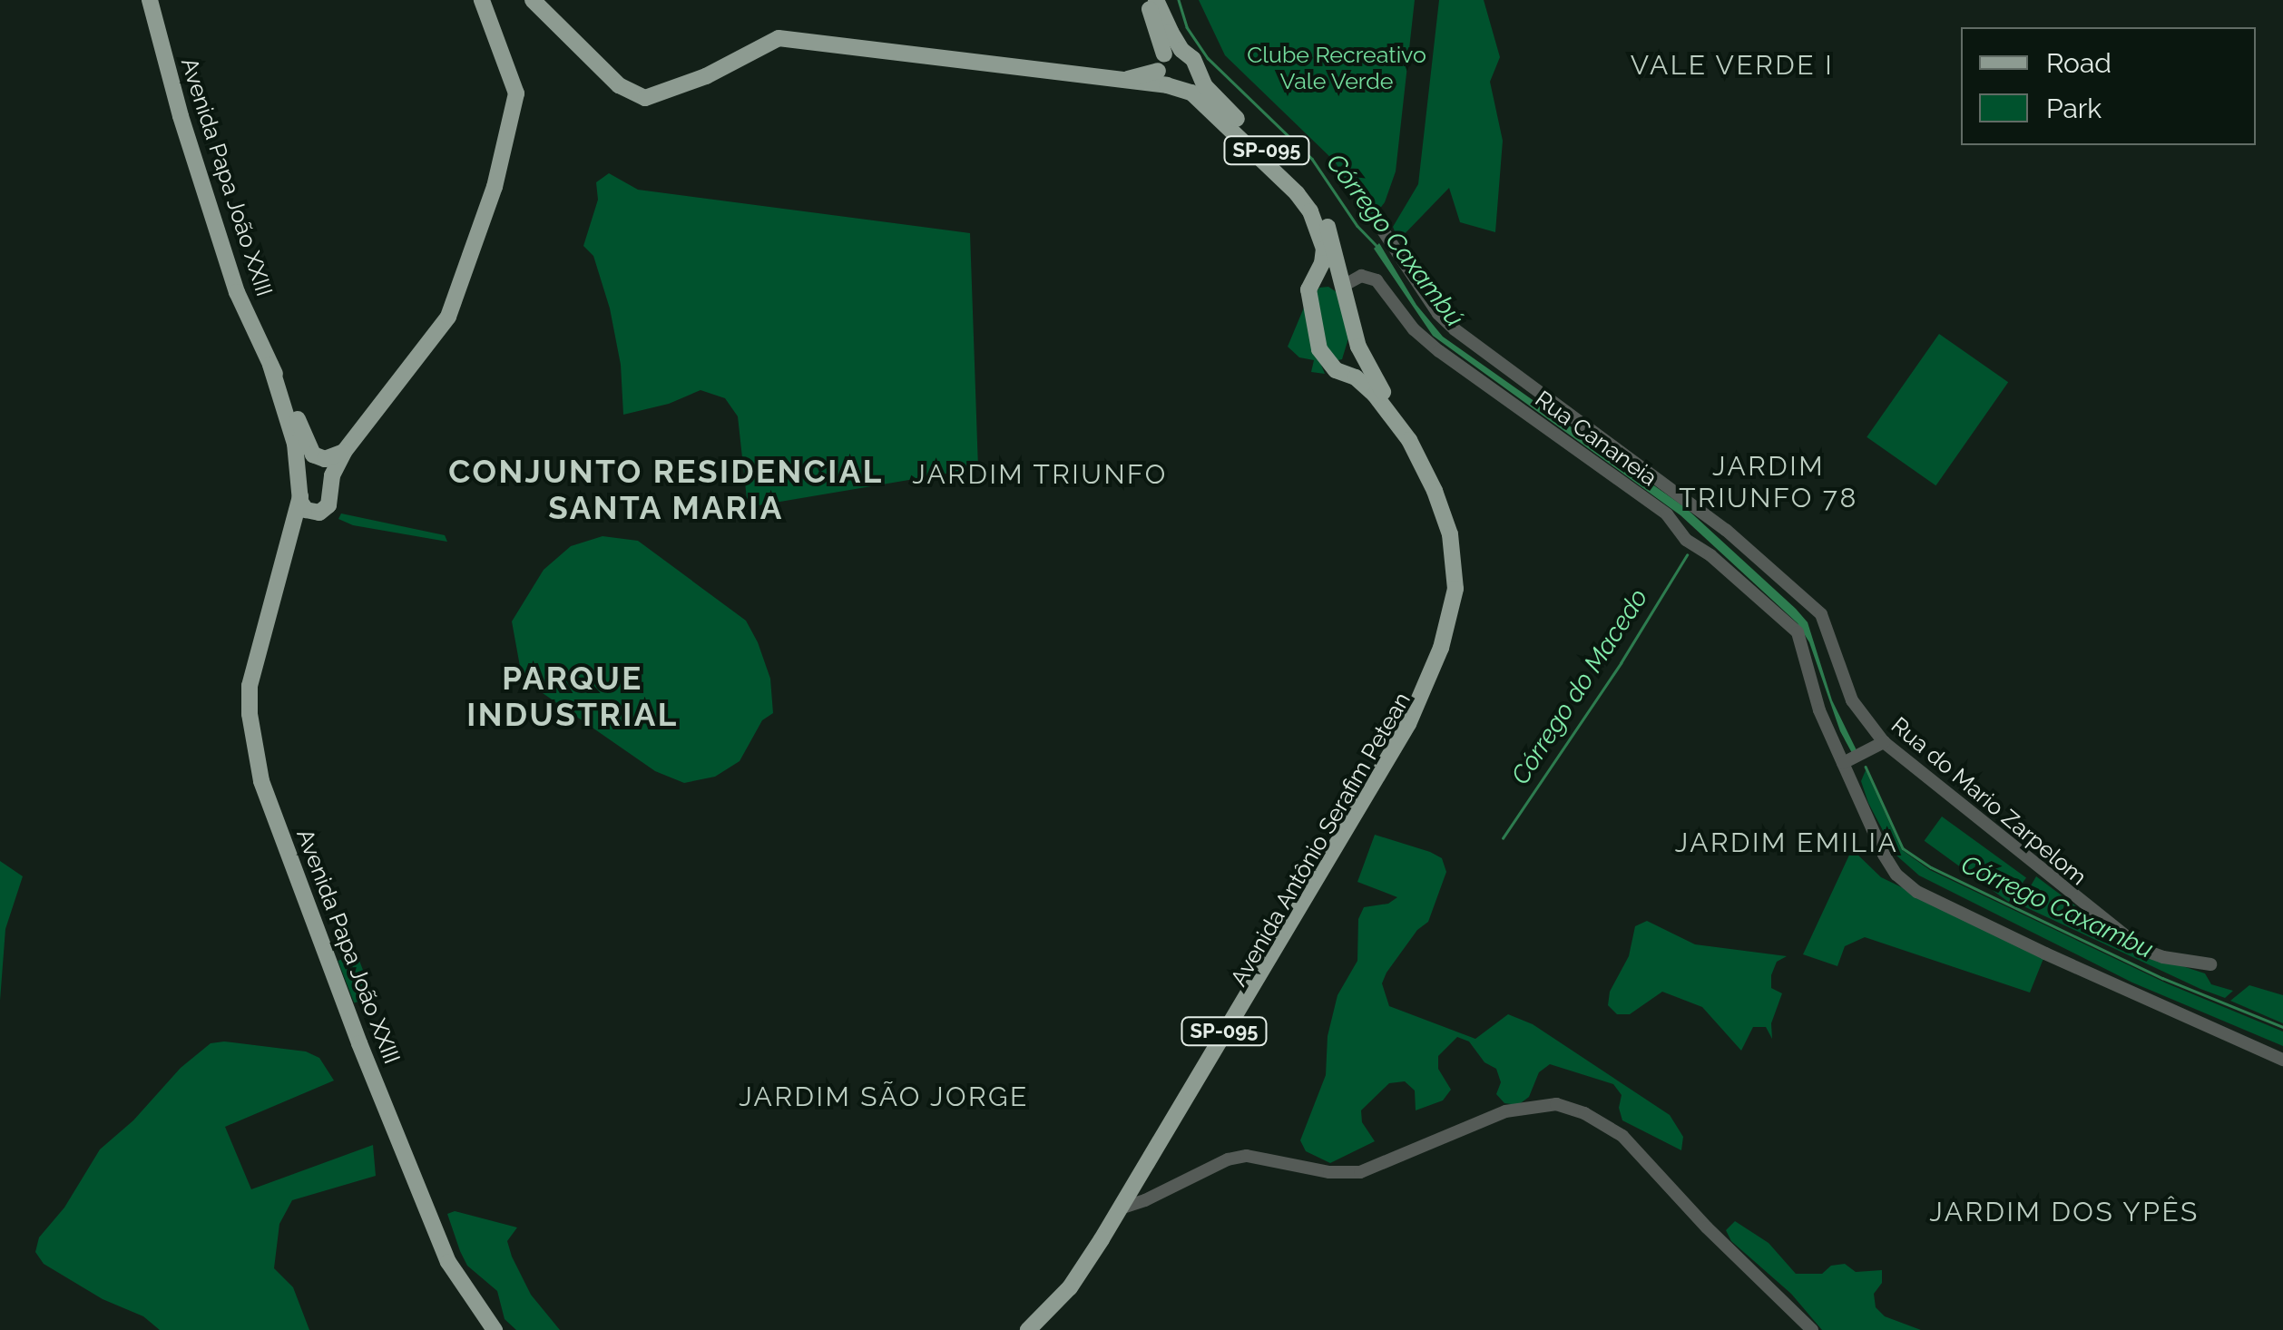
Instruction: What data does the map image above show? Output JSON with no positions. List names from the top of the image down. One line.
{"streets":{"main road":["SP-095","Avenida Papa João XXIII","Avenida Antônio Serafim Petean"],"street":["Rua Cananeia","Rua do Mario Zarpelom"]},"crossings":[["SP-095","Avenida Antônio Serafim Petean"],["Rua Cananeia","Avenida Antônio Serafim Petean"]],"districts":["VALE VERDE I","JARDIM TRIUNFO 78","CONJUNTO RESIDENCIAL SANTA MARIA","JARDIM TRIUNFO","PARQUE INDUSTRIAL","JARDIM EMILIA","JARDIM SÃO JORGE","JARDIM DOS YPÊS"],"water":["Córrego Caxambú","Córrego do Macedo","Córrego Caxambu"],"parks":["Clube Recreativo Vale Verde"],"legend":["Road","Park"]}
